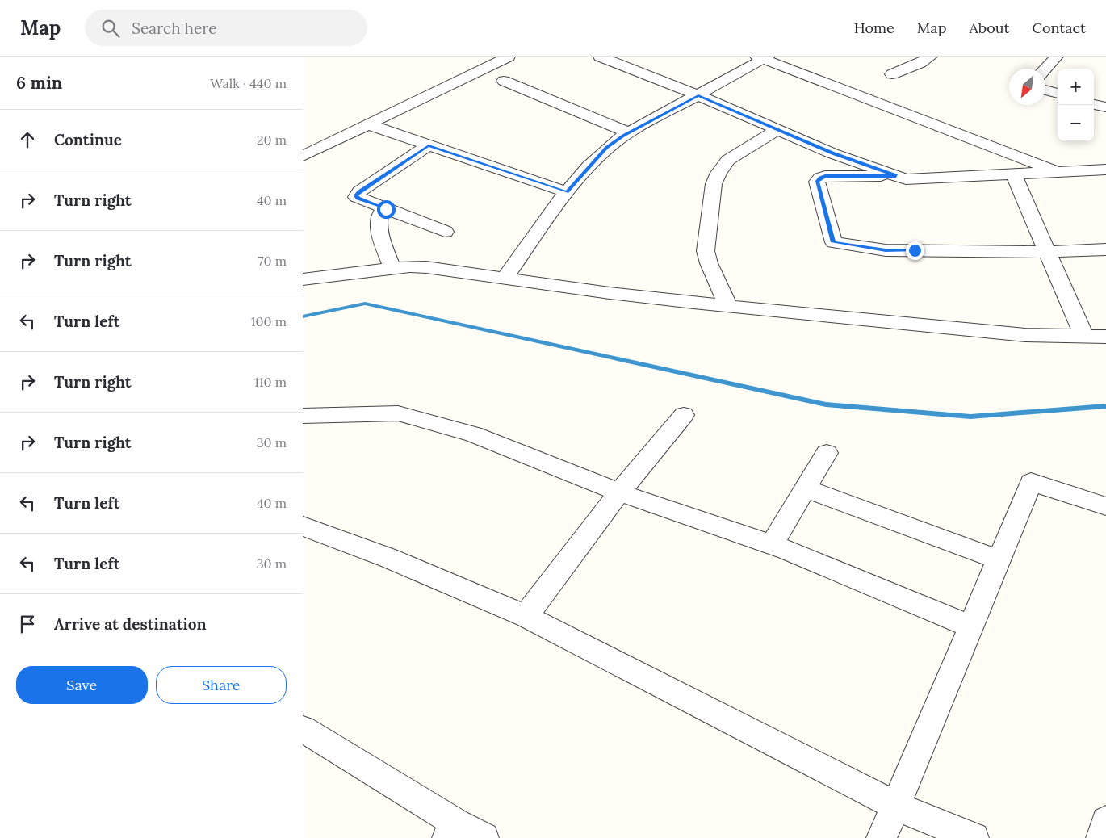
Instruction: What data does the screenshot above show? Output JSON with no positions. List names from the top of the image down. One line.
{"north":"bottom left","page":{"header":"Map","search":"Search here","nav":["Home","Map","About","Contact"],"heading":["6 min","Walk · 440 m"],"map_buttons":["+","−"],"list":[["Continue","20 m"],["Turn right","40 m"],["Turn right","70 m"],["Turn left","100 m"],["Turn right","110 m"],["Turn right","30 m"],["Turn left","40 m"],["Turn left","30 m"],"Arrive at destination"],"buttons":["Save","Share"]}}
